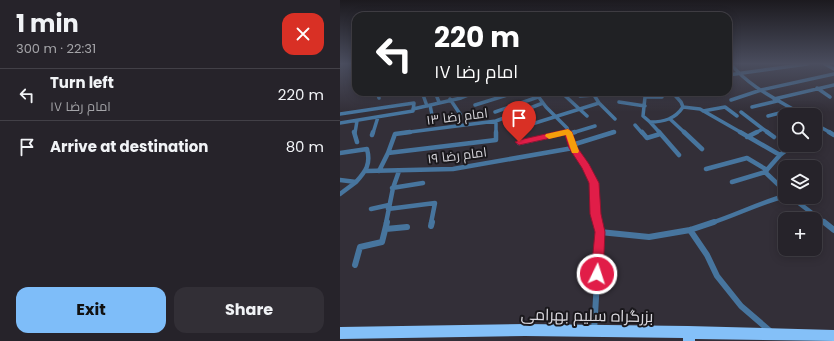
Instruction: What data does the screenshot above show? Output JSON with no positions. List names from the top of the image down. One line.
{"streets":{"highway":["بزرگراه سلیم بهرامی"],"street":["امام رضا ۱۳","امام رضا ۱۹"]},"page":{"heading":["1 min","300 m · 22:31"],"turn":["220 m","امام رضا ۱۷"],"list":[{"name":"Turn left","note":"امام رضا ۱۷","value":"220 m"},{"name":"Arrive at destination","value":"80 m"}],"map_buttons":"+","buttons":["Exit","Share"]}}
